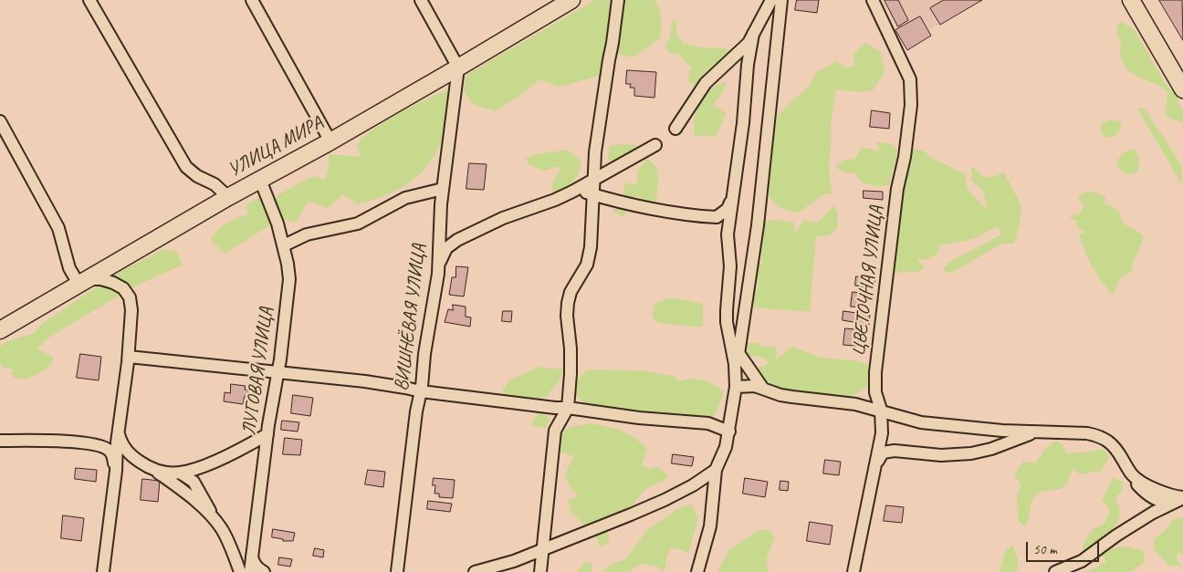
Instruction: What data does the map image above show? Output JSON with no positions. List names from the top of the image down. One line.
{"streets":{"main road":["УЛИЦА МИРА"],"street":["ЦВЕТОЧНАЯ УЛИЦА","ВИШНЁВАЯ УЛИЦА","ЛУГОВАЯ УЛИЦА"]},"crossings":[["УЛИЦА МИРА","ВИШНЁВАЯ УЛИЦА"],["УЛИЦА МИРА","ЛУГОВАЯ УЛИЦА"]],"scale_bar":"50 m"}
